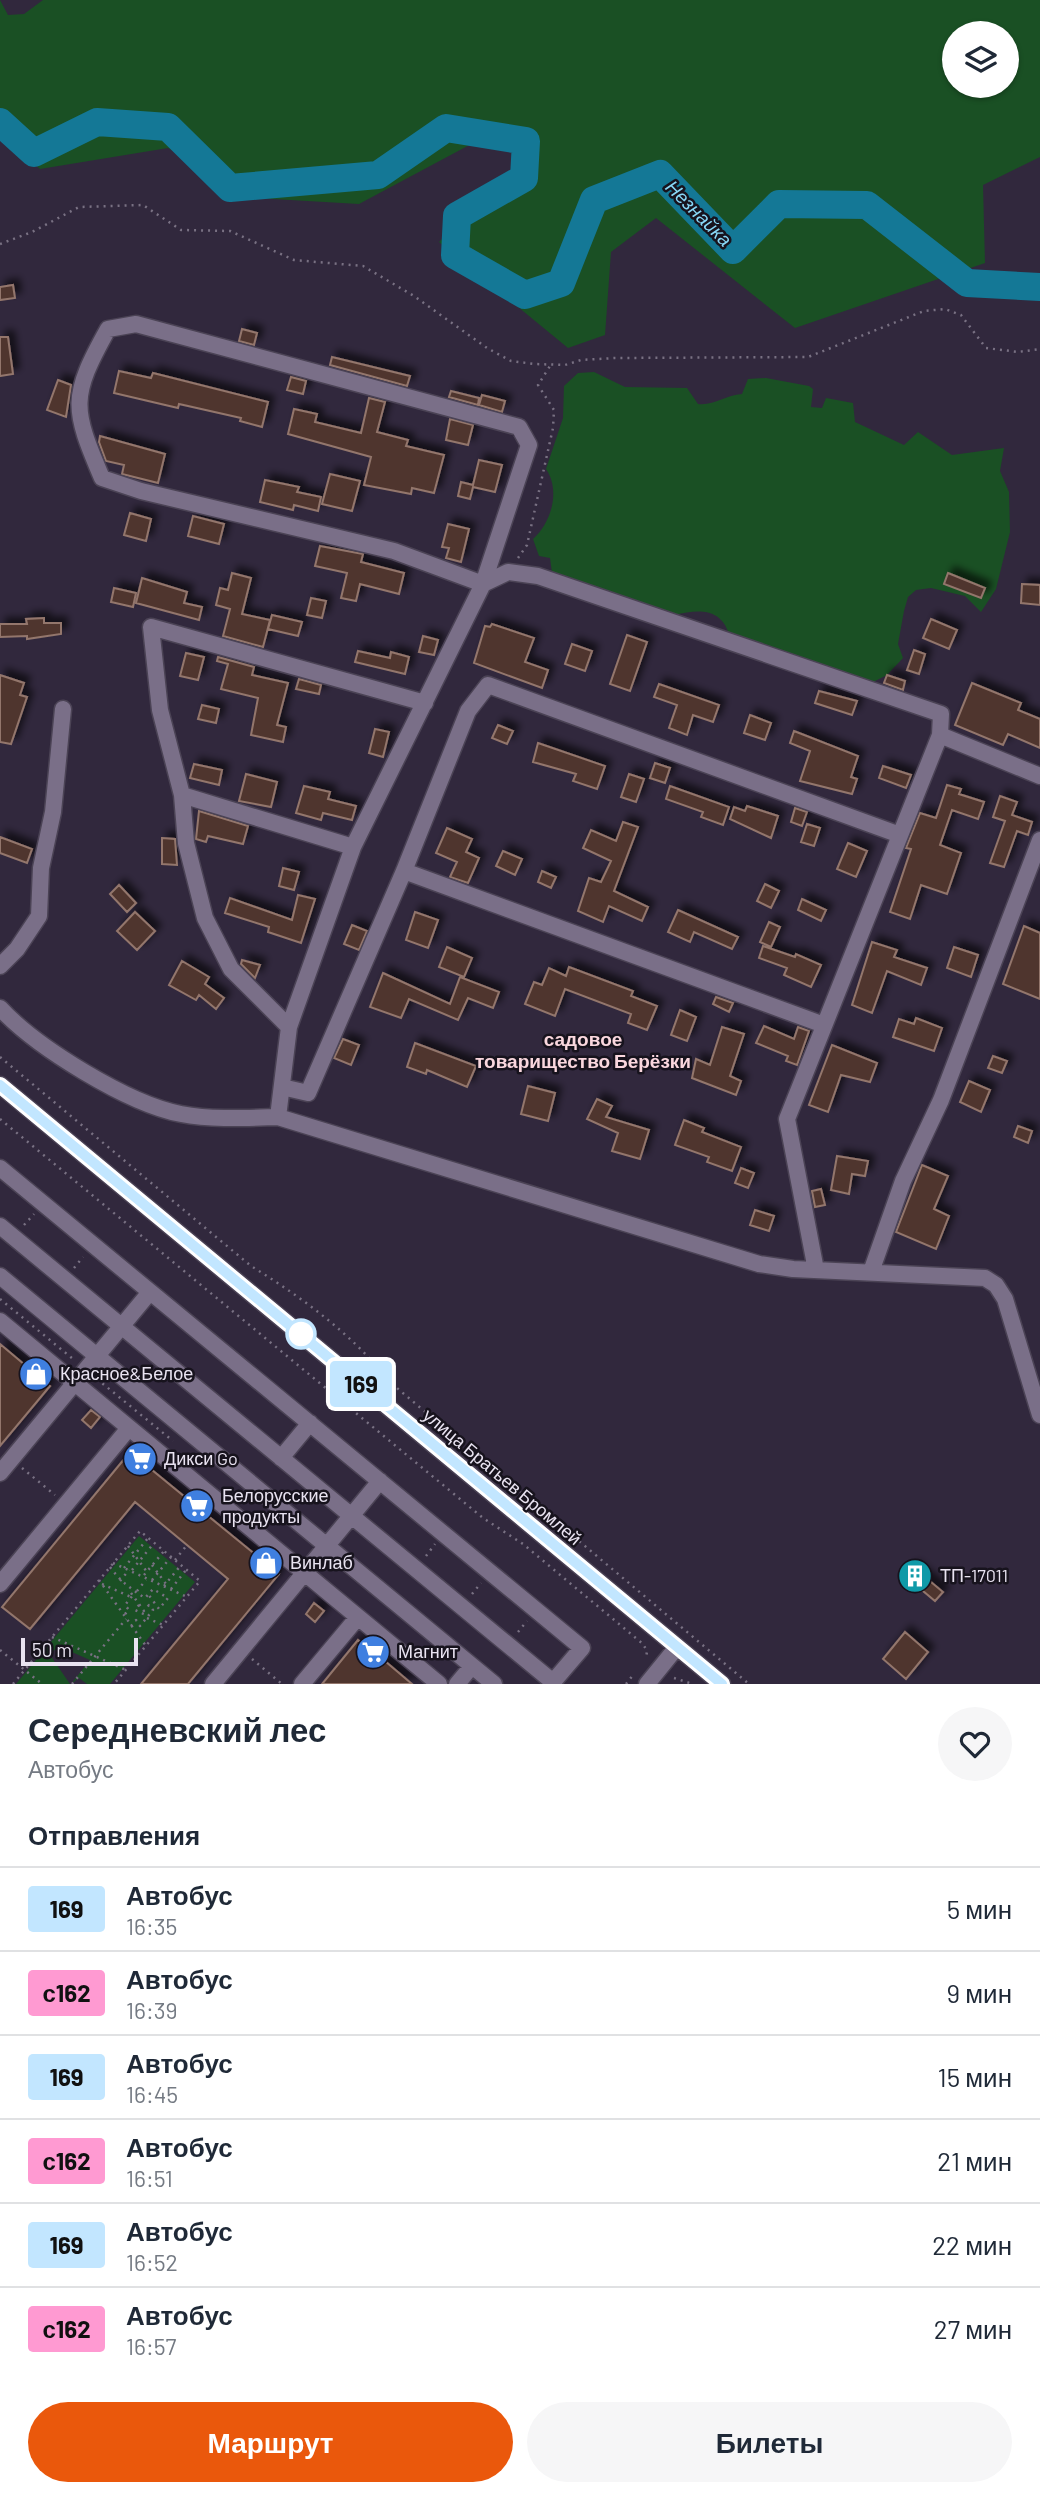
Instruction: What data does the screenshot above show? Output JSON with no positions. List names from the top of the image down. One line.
{"streets":{"street":["улица Братьев Бромлей"]},"districts":["садовое товарищество Берёзки"],"water":["Незнайка"],"places":{"shop":["Красное&Белое","Винлаб"],"supermarket":["Дикси Go","Белорусские продукты","Магнит"],"building":["ТП-17011"]},"lines":["bus line 169"],"scale_bar":"50 m","page":{"on_map":"169","scale":"50 m","heading":[["Середневский лес","Автобус"],"Отправления"],"list":[{"mark":"169","name":"Автобус","note":"16:35","value":"5 мин"},{"mark":"с162","name":"Автобус","note":"16:39","value":"9 мин"},{"mark":"169","name":"Автобус","note":"16:45","value":"15 мин"},{"mark":"с162","name":"Автобус","note":"16:51","value":"21 мин"},{"mark":"169","name":"Автобус","note":"16:52","value":"22 мин"},{"mark":"с162","name":"Автобус","note":"16:57","value":"27 мин"}],"buttons":["Маршрут","Билеты"]}}
